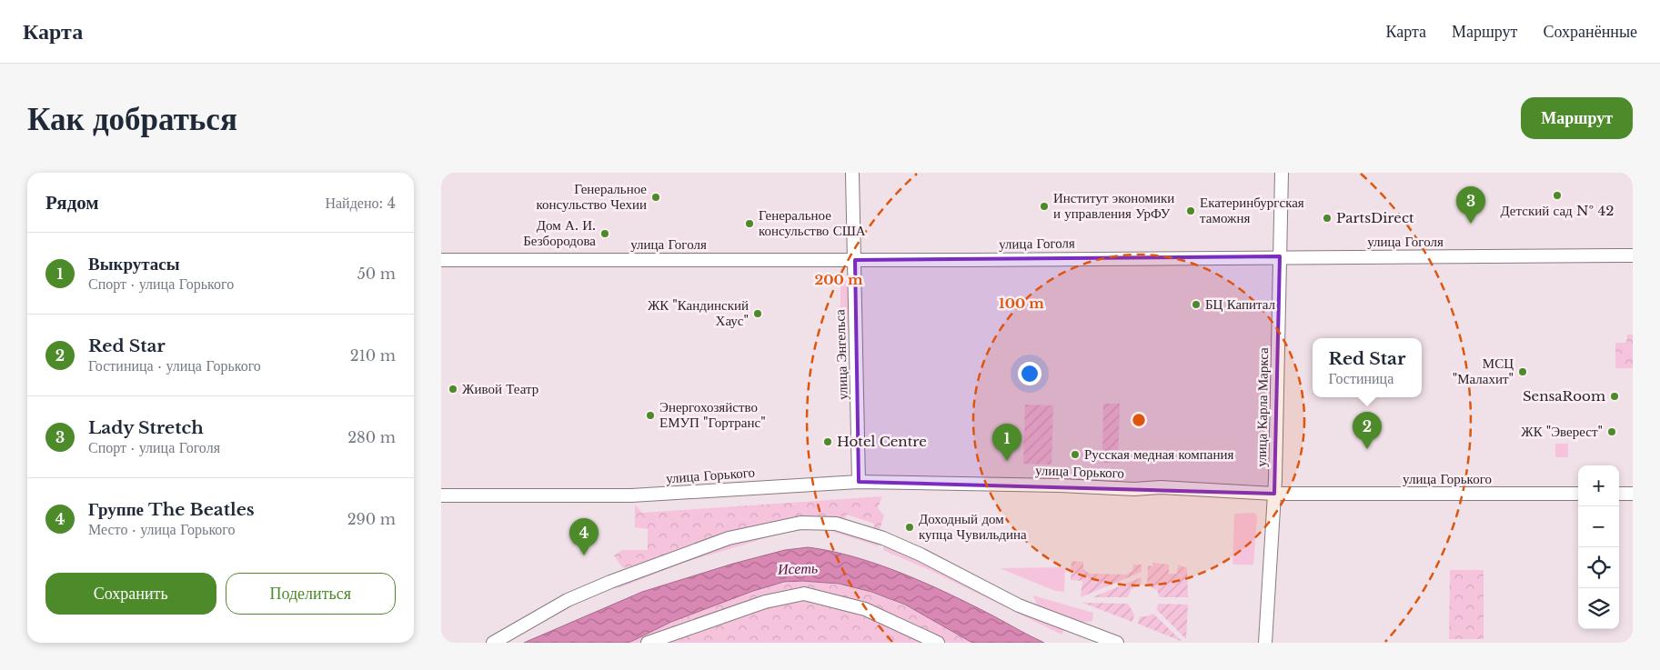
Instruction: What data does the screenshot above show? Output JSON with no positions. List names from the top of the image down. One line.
{"streets":{"street":["улица Гоголя","улица Энгельса","улица Карла Маркса","улица Горького"]},"crossings":[["улица Гоголя","улица Энгельса"],["улица Гоголя","улица Карла Маркса"],["улица Энгельса","улица Горького"],["улица Карла Маркса","улица Горького"]],"water":["Исеть"],"places":["Детский сад № 42","Генеральное консульство Чехии","Институт экономики и управления УрФУ","Екатеринбургская таможня","PartsDirect","Генеральное консульство США","Дом А. И. Безбородова","БЦ Капитал","ЖК \"Кандинский Хаус\"","МСЦ \"Малахит\"","Живой Театр","SensaRoom","Энергохозяйство ЕМУП \"Гортранс\"","ЖК \"Эверест\"","Hotel Centre","Русская медная компания","Доходный дом купца Чувильдина"],"page":{"header":"Карта","nav":["Карта","Маршрут","Сохранённые"],"buttons":["Маршрут",["Сохранить","Поделиться"]],"title":"Как добраться","heading":["Рядом","Найдено: 4"],"pins":["3","2","1","4"],"list":[{"mark":"1","name":"Выкрутасы","note":"Спорт · улица Горького","value":"50 m"},{"mark":"2","name":"Red Star","note":"Гостиница · улица Горького","value":"210 m"},{"mark":"3","name":"Lady Stretch","note":"Спорт · улица Гоголя","value":"280 m"},{"mark":"4","name":"Группе The Beatles","note":"Место · улица Горького","value":"290 m"}],"popup":["Red Star","Гостиница"],"map_buttons":["+","−"]},"rings":["200 m","100 m"]}
